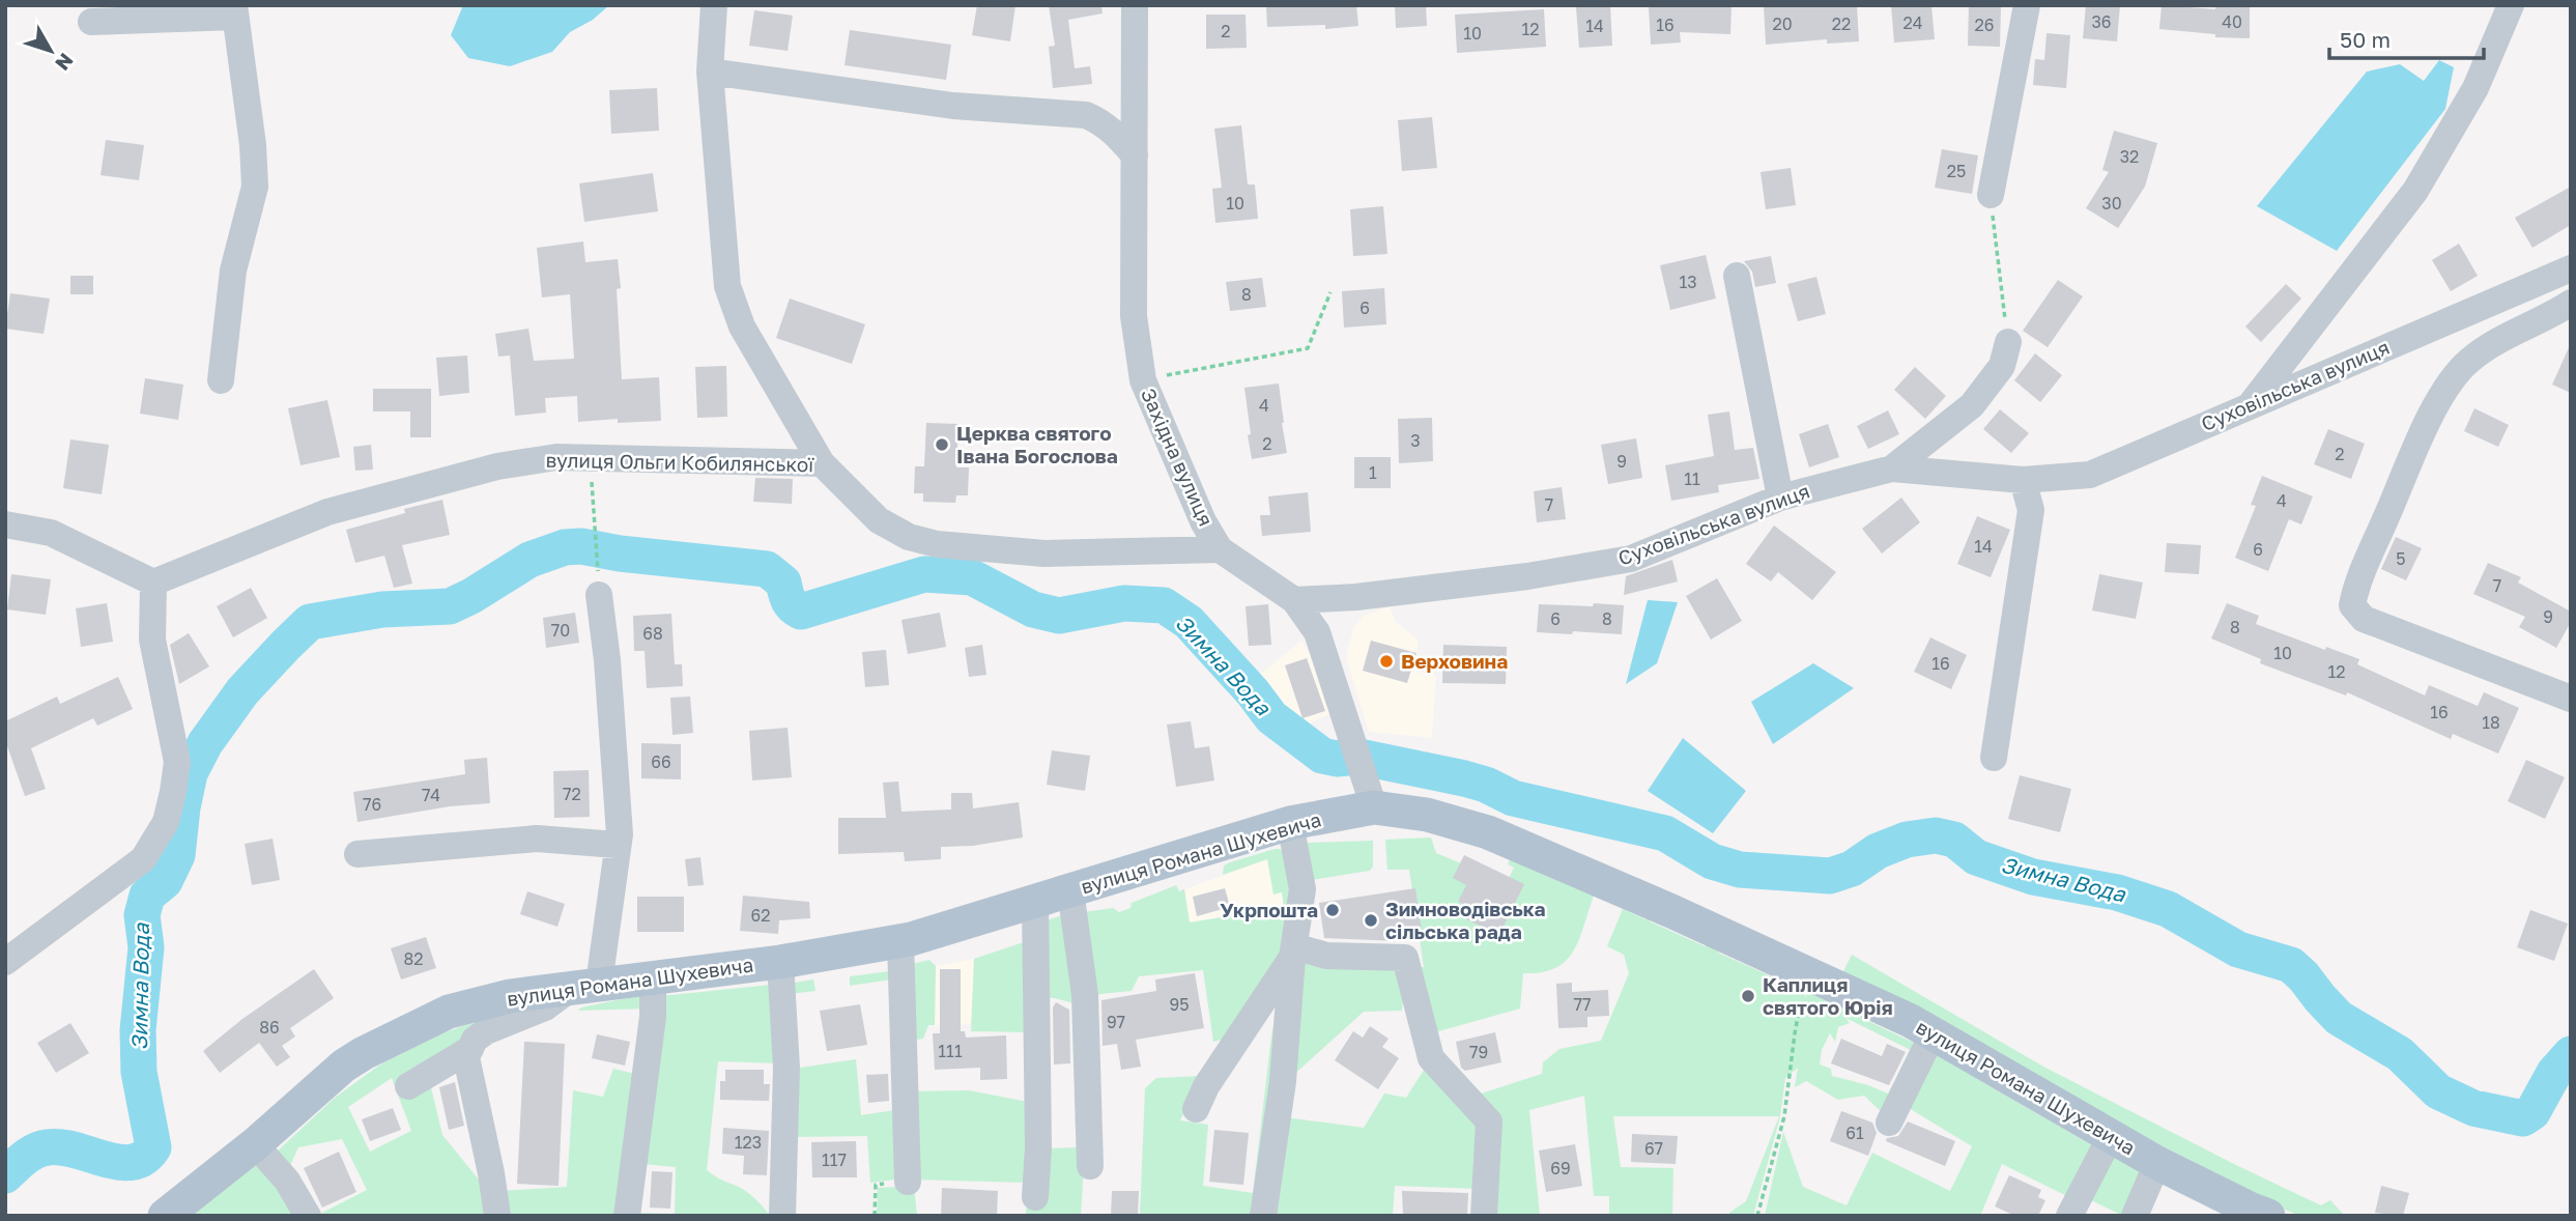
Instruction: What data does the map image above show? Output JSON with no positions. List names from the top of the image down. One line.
{"streets":{"main road":["вулиця Романа Шухевича"],"street":["Суховільська вулиця","Західна вулиця","вулиця Ольги Кобилянської"]},"crossings":[["Суховільська вулиця","Західна вулиця"],["Західна вулиця","вулиця Ольги Кобилянської"],["Західна вулиця","вулиця Романа Шухевича"]],"water":["Зимна Вода"],"places":["Церква святого Івана Богослова","Верховина","Укрпошта","Зимноводівська сільська рада","Каплиця святого Юрія"],"house_numbers":["36","40","24","20","22","16","26","14","12","2","10","32","25","10","30","13","8","6","4","3","2","2","9","1","11","4","7","14","6","5","7","9","6","8","8","70","68","10","16","12","16","18","66","72","74","76","62","82","95","77","97","86","111","79","61","123","67","117","69"],"scale_bar":"50 m","north":"bottom right"}
